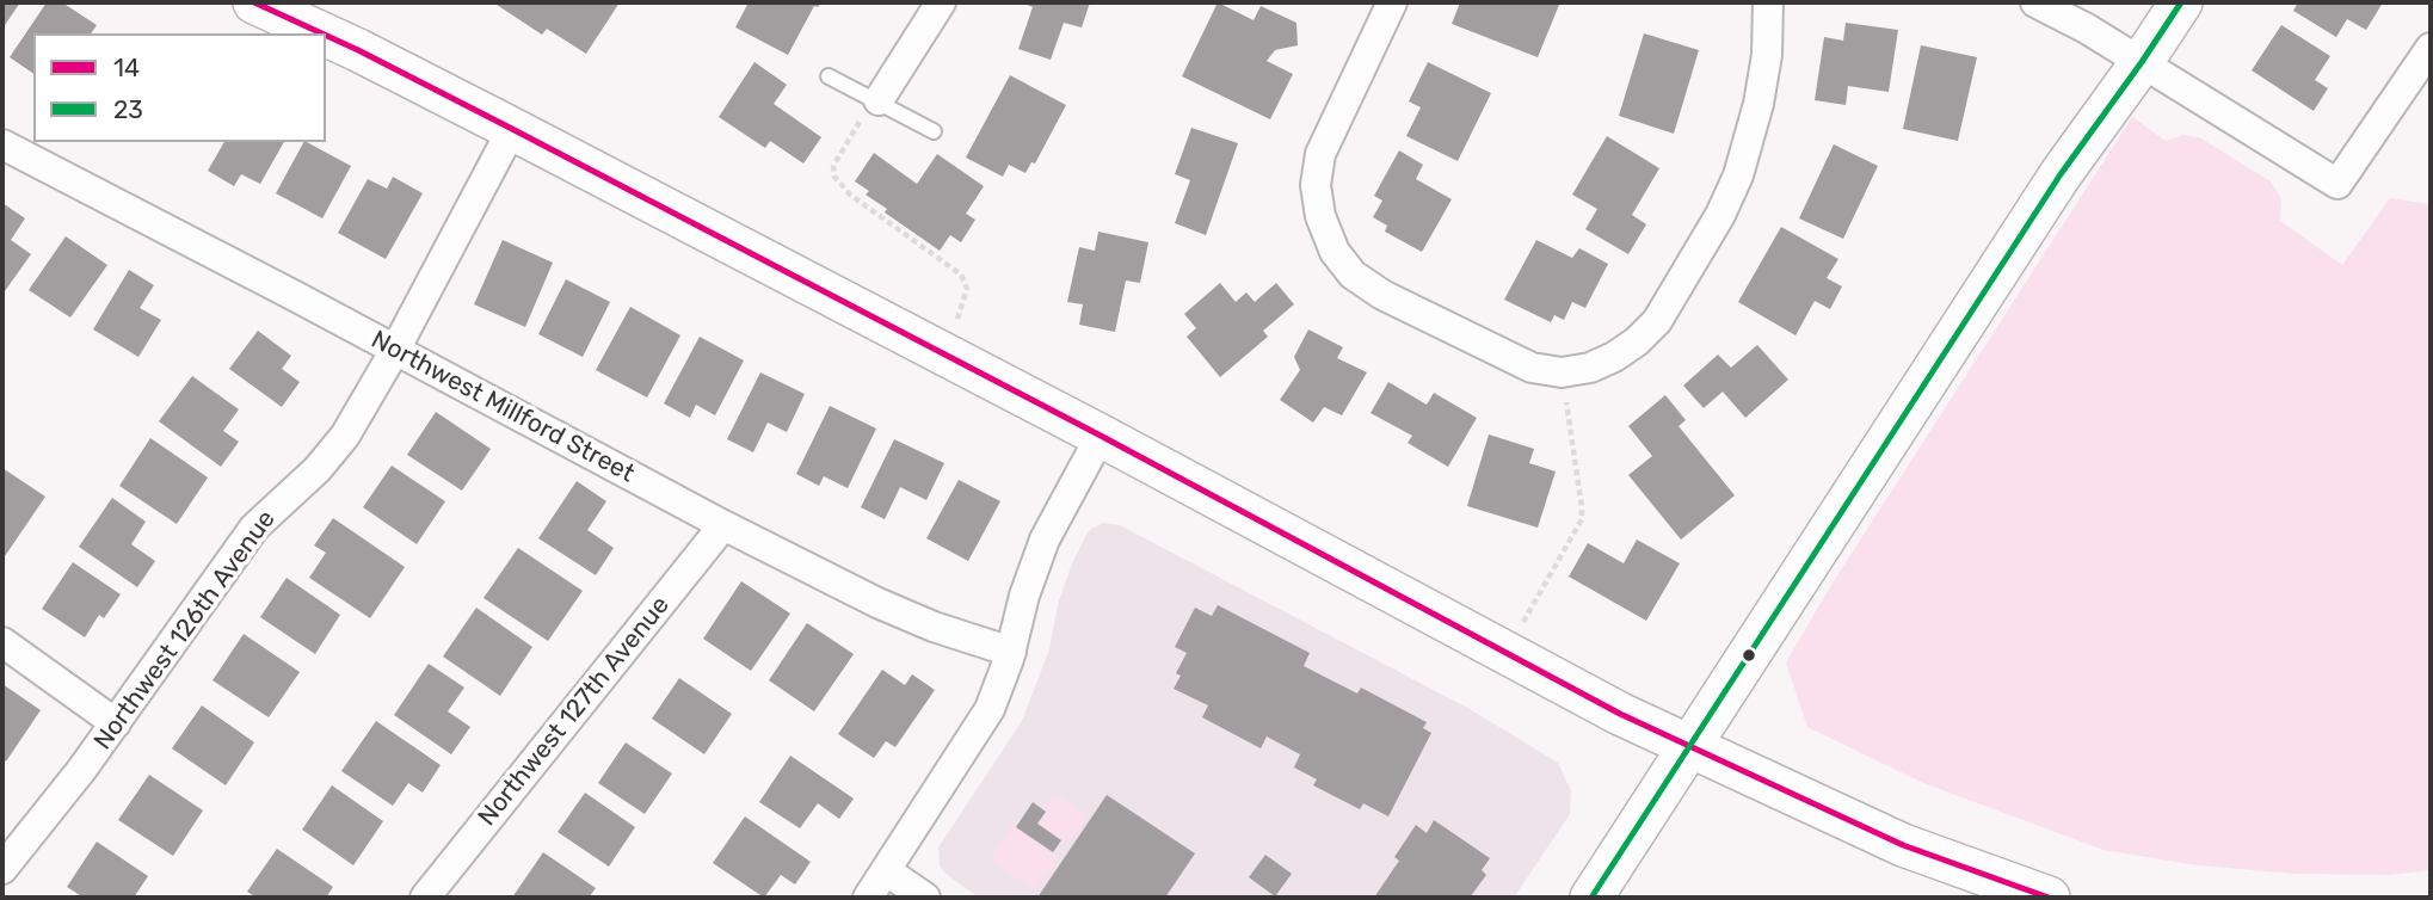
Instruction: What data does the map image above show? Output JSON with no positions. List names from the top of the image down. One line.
{"streets":{"street":["Northwest Millford Street","Northwest 126th Avenue","Northwest 127th Avenue"]},"crossings":[["Northwest Millford Street","Northwest 126th Avenue"],["Northwest Millford Street","Northwest 127th Avenue"]],"lines":["transit line 14","transit line 23"],"legend":["14","23"]}
